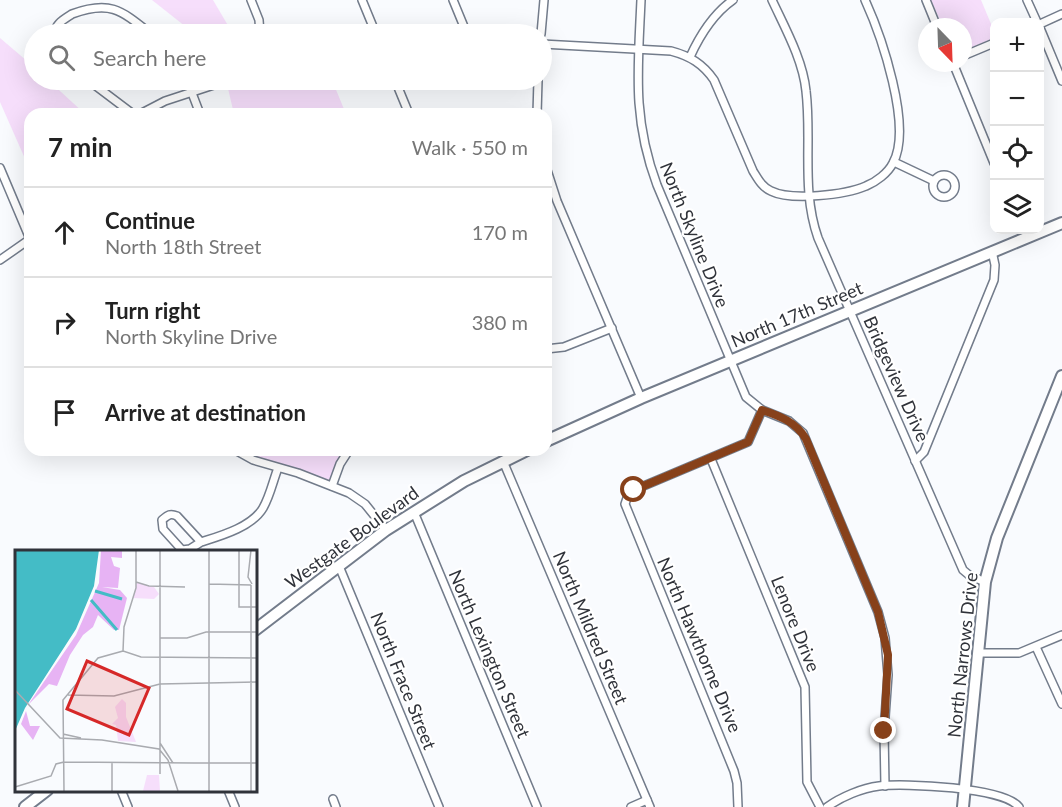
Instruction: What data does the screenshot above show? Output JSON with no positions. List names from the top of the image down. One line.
{"streets":{"street":["North Skyline Drive","North 17th Street","Bridgeview Drive","Westgate Boulevard","Lenore Drive","North Mildred Street","North Hawthorne Drive","North Lexington Street","North Narrows Drive","North Frace Street"]},"crossings":[["North Skyline Drive","North 17th Street"],["North 17th Street","Bridgeview Drive"],["Bridgeview Drive","North Narrows Drive"],["Westgate Boulevard","North Mildred Street"],["Westgate Boulevard","North Lexington Street"],["Westgate Boulevard","North Frace Street"],["Lenore Drive","North Hawthorne Drive"]],"north":"bottom right","page":{"map_buttons":["+","−"],"search":"Search here","heading":["7 min","Walk · 550 m"],"list":[["Continue","North 18th Street","170 m"],["Turn right","North Skyline Drive","380 m"],"Arrive at destination"]}}
